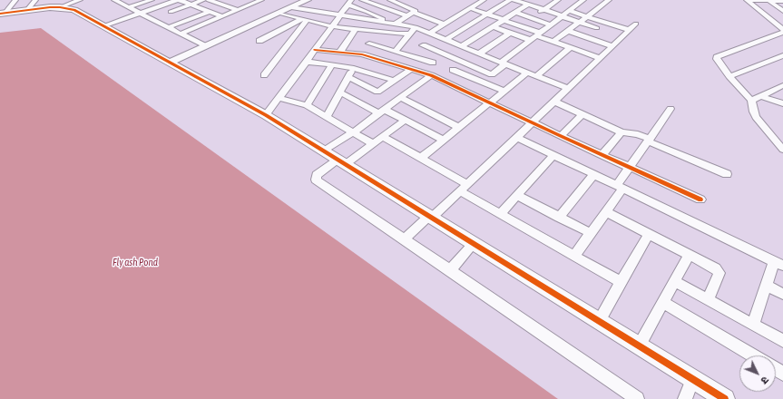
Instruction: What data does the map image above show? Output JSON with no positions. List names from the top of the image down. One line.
{"water":["Fly ash Pond"],"north":"bottom right"}
